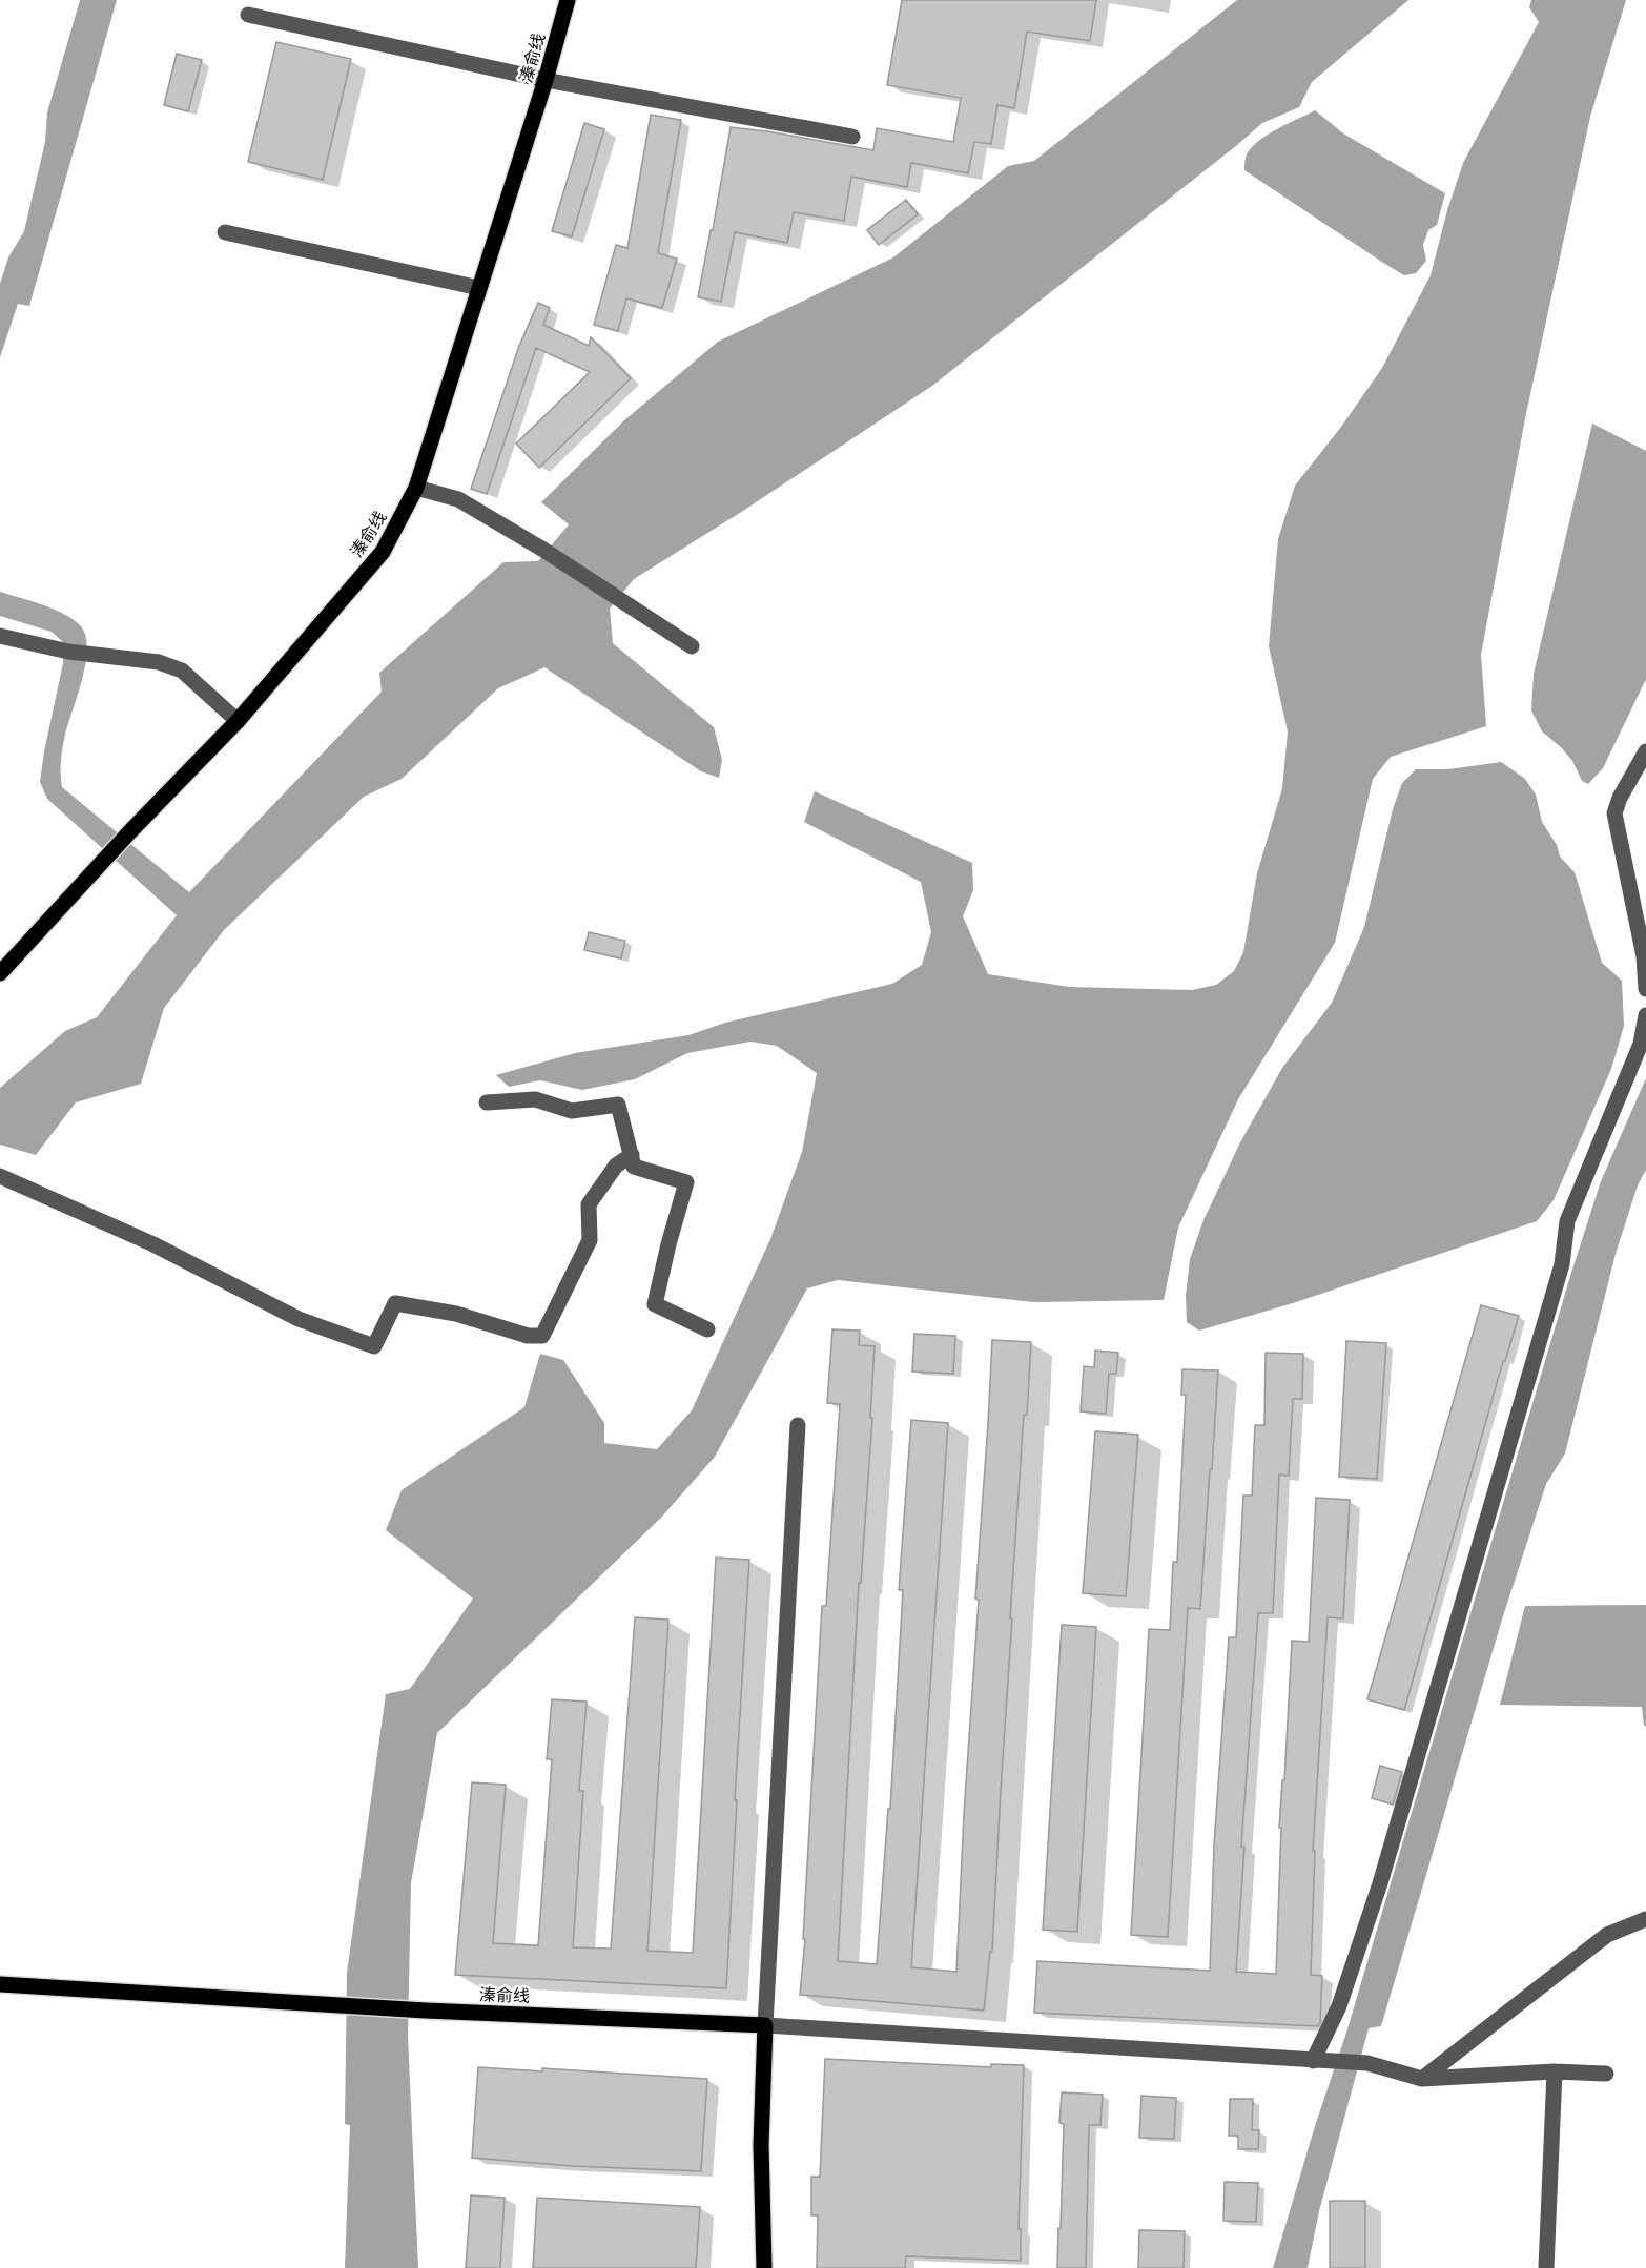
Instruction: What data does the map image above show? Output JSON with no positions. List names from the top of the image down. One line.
{"streets":{"main road":["溱俞线"]}}
